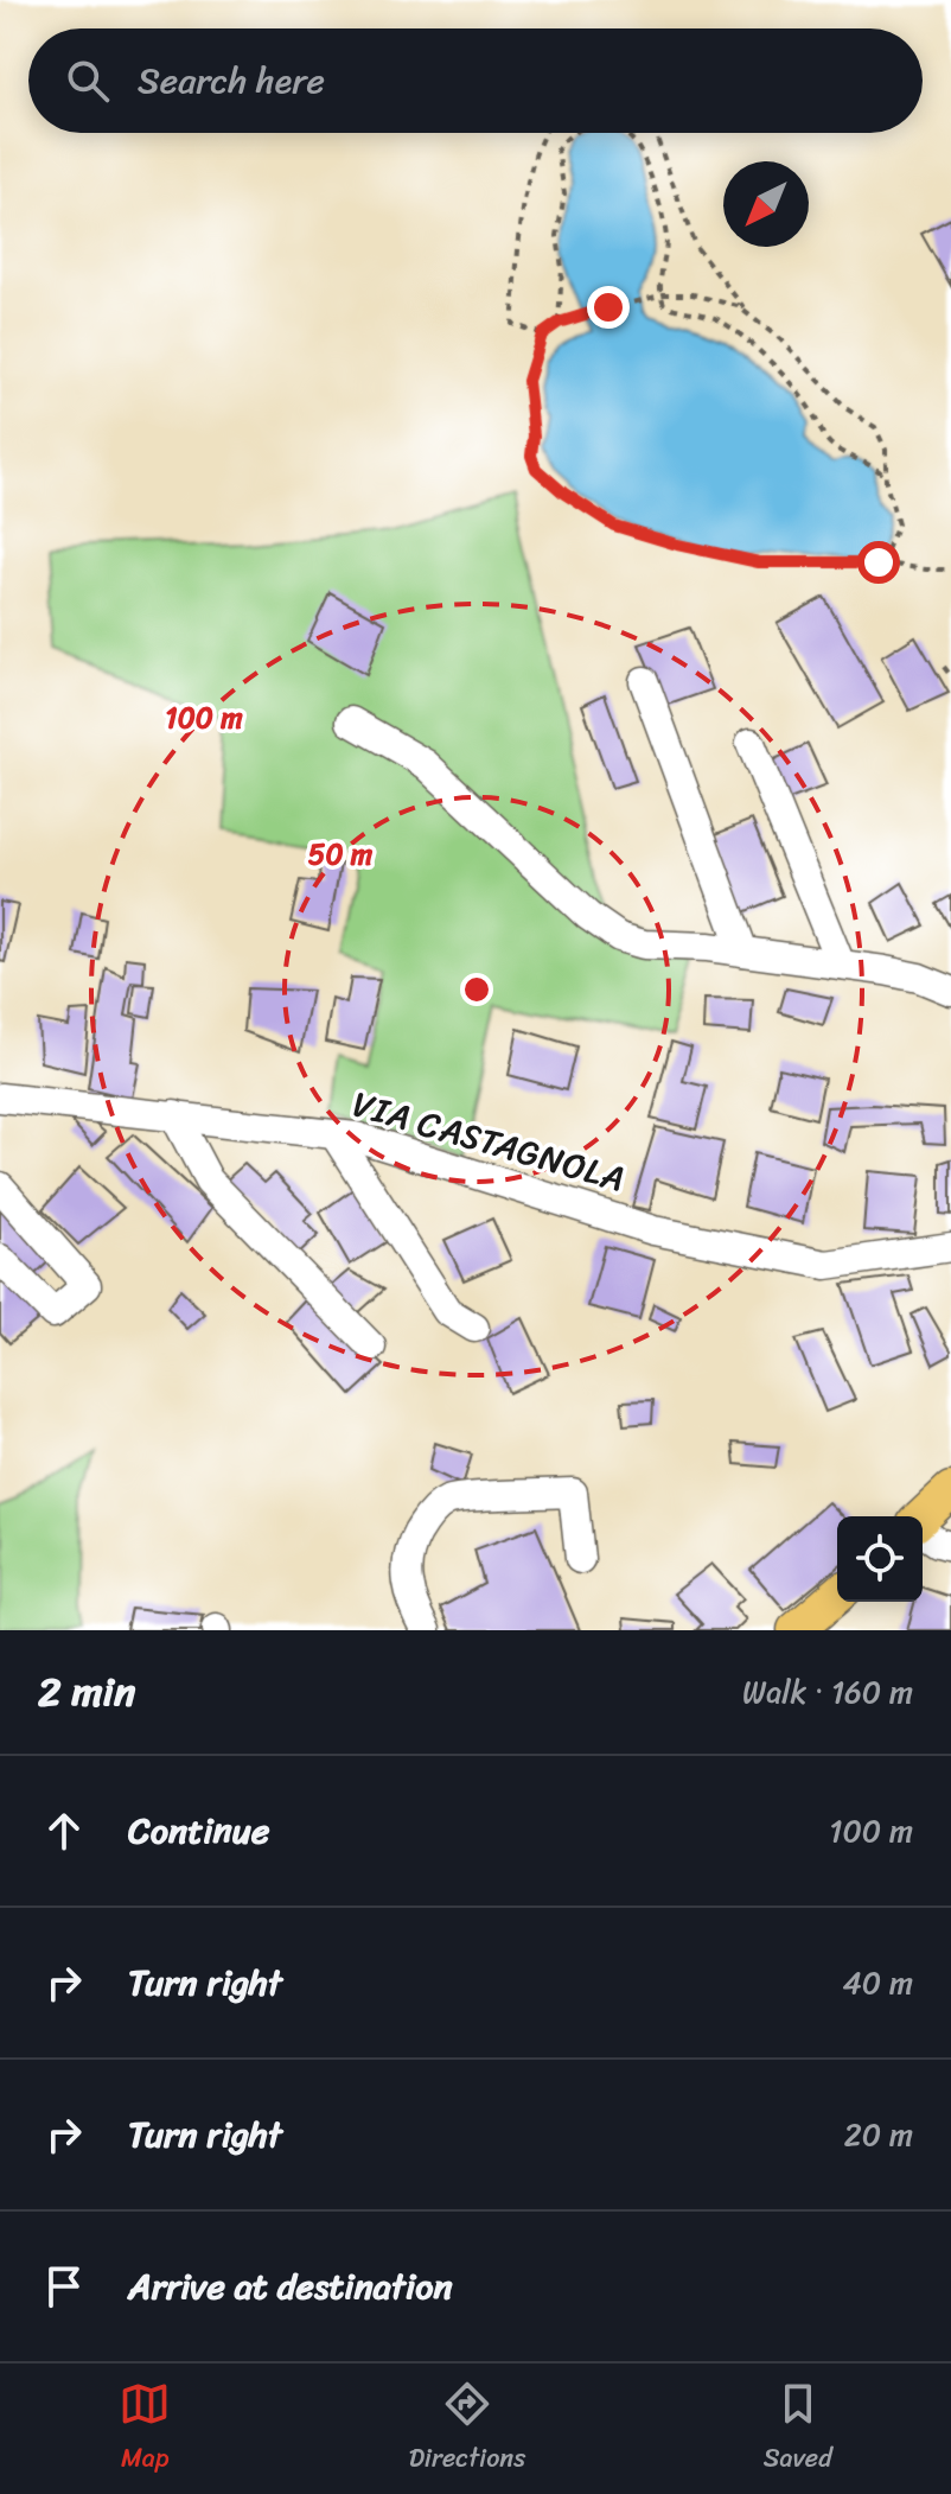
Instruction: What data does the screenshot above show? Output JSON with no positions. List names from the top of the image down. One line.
{"streets":{"street":["VIA CASTAGNOLA"]},"north":"bottom left","page":{"search":"Search here","heading":["2 min","Walk · 160 m"],"list":[["Continue","100 m"],["Turn right","40 m"],["Turn right","20 m"],"Arrive at destination"],"nav":["Map","Directions","Saved"]},"rings":["100 m","50 m"]}
